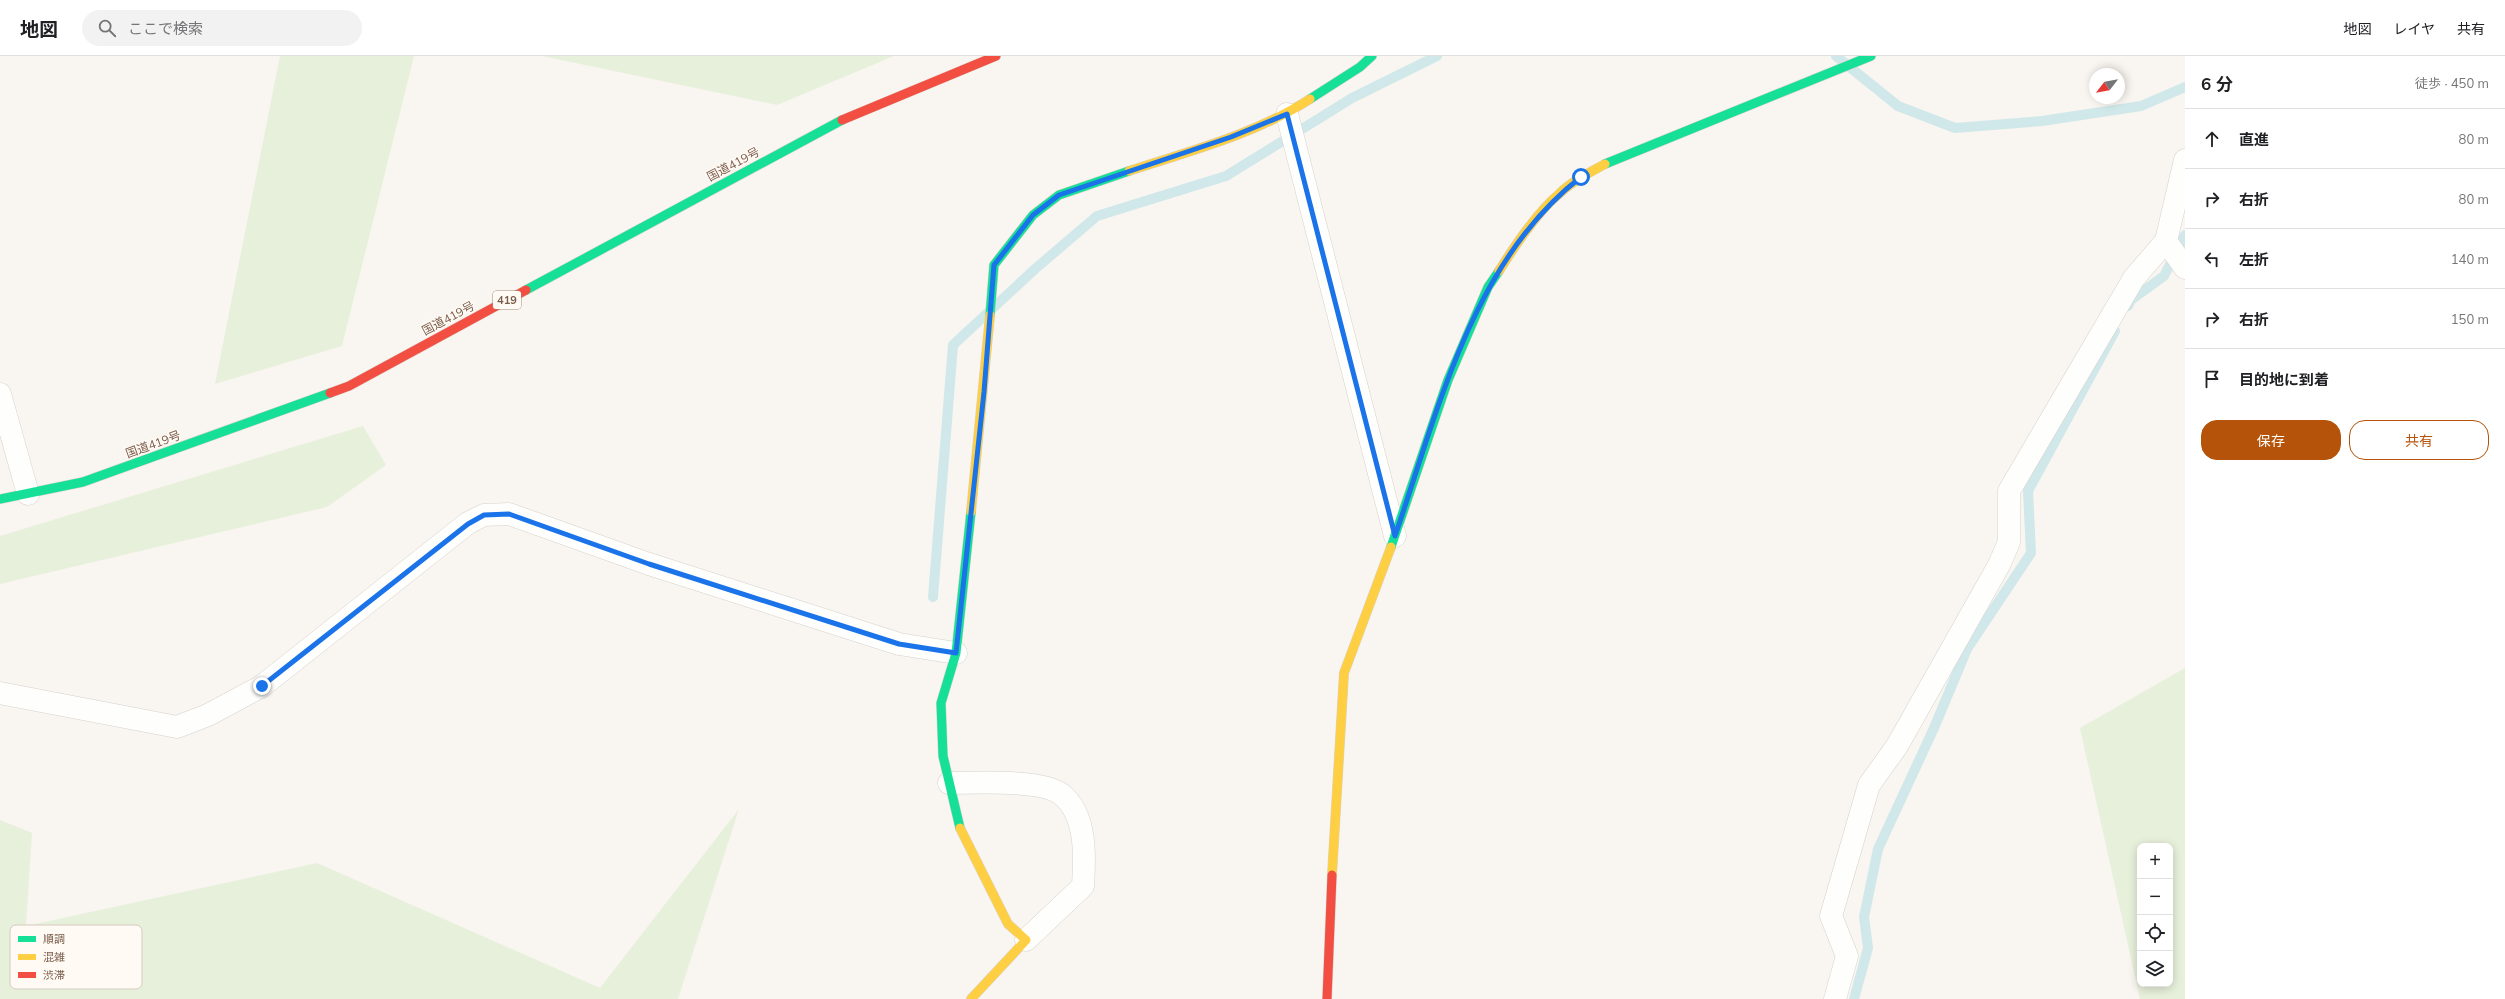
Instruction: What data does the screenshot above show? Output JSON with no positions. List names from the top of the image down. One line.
{"streets":{"main road":["国道419号","419"]},"legend":["順調","混雑","渋滞"],"north":"bottom left","page":{"header":"地図","search":"ここで検索","nav":["地図","レイヤ","共有"],"heading":["6 分","徒歩 · 450 m"],"list":[["直進","80 m"],["右折","80 m"],["左折","140 m"],["右折","150 m"],"目的地に到着"],"buttons":["保存","共有"],"map_buttons":["+","−"]}}
